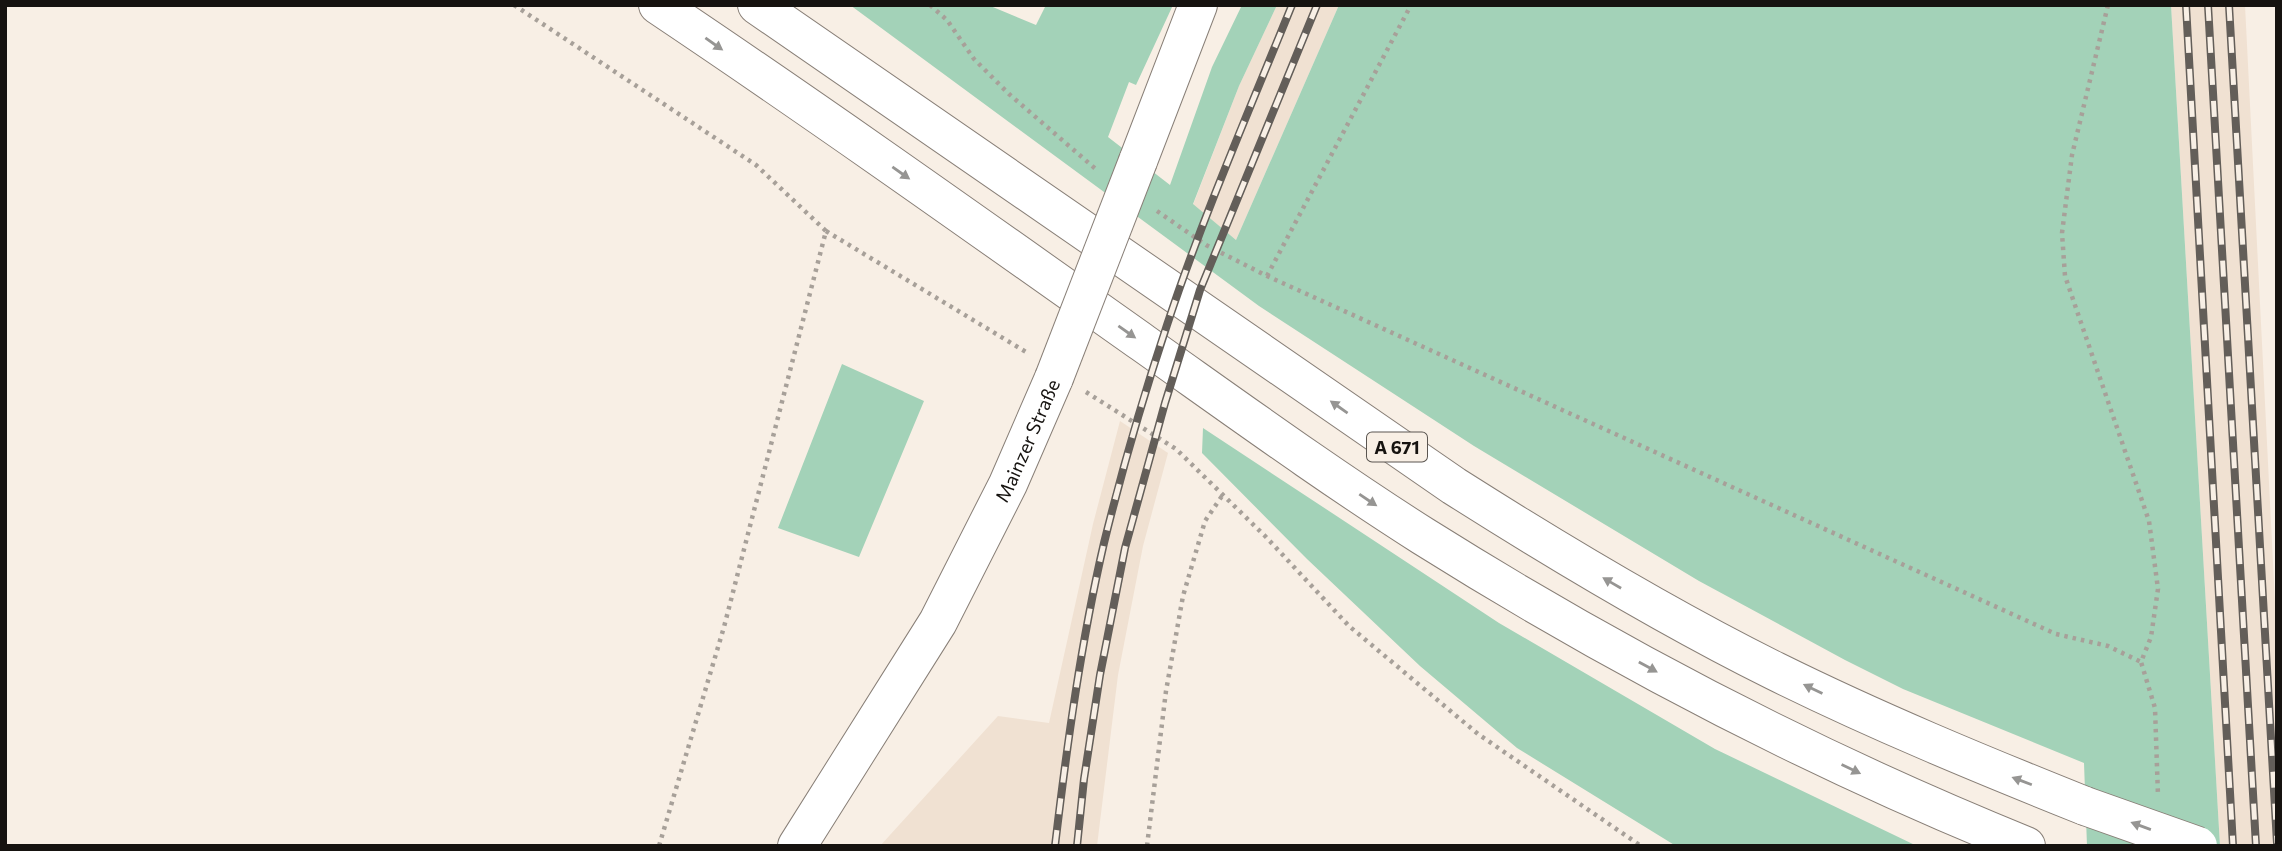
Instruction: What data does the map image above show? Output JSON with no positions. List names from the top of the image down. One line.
{"streets":{"main road":["Mainzer Straße","A 671"]}}
